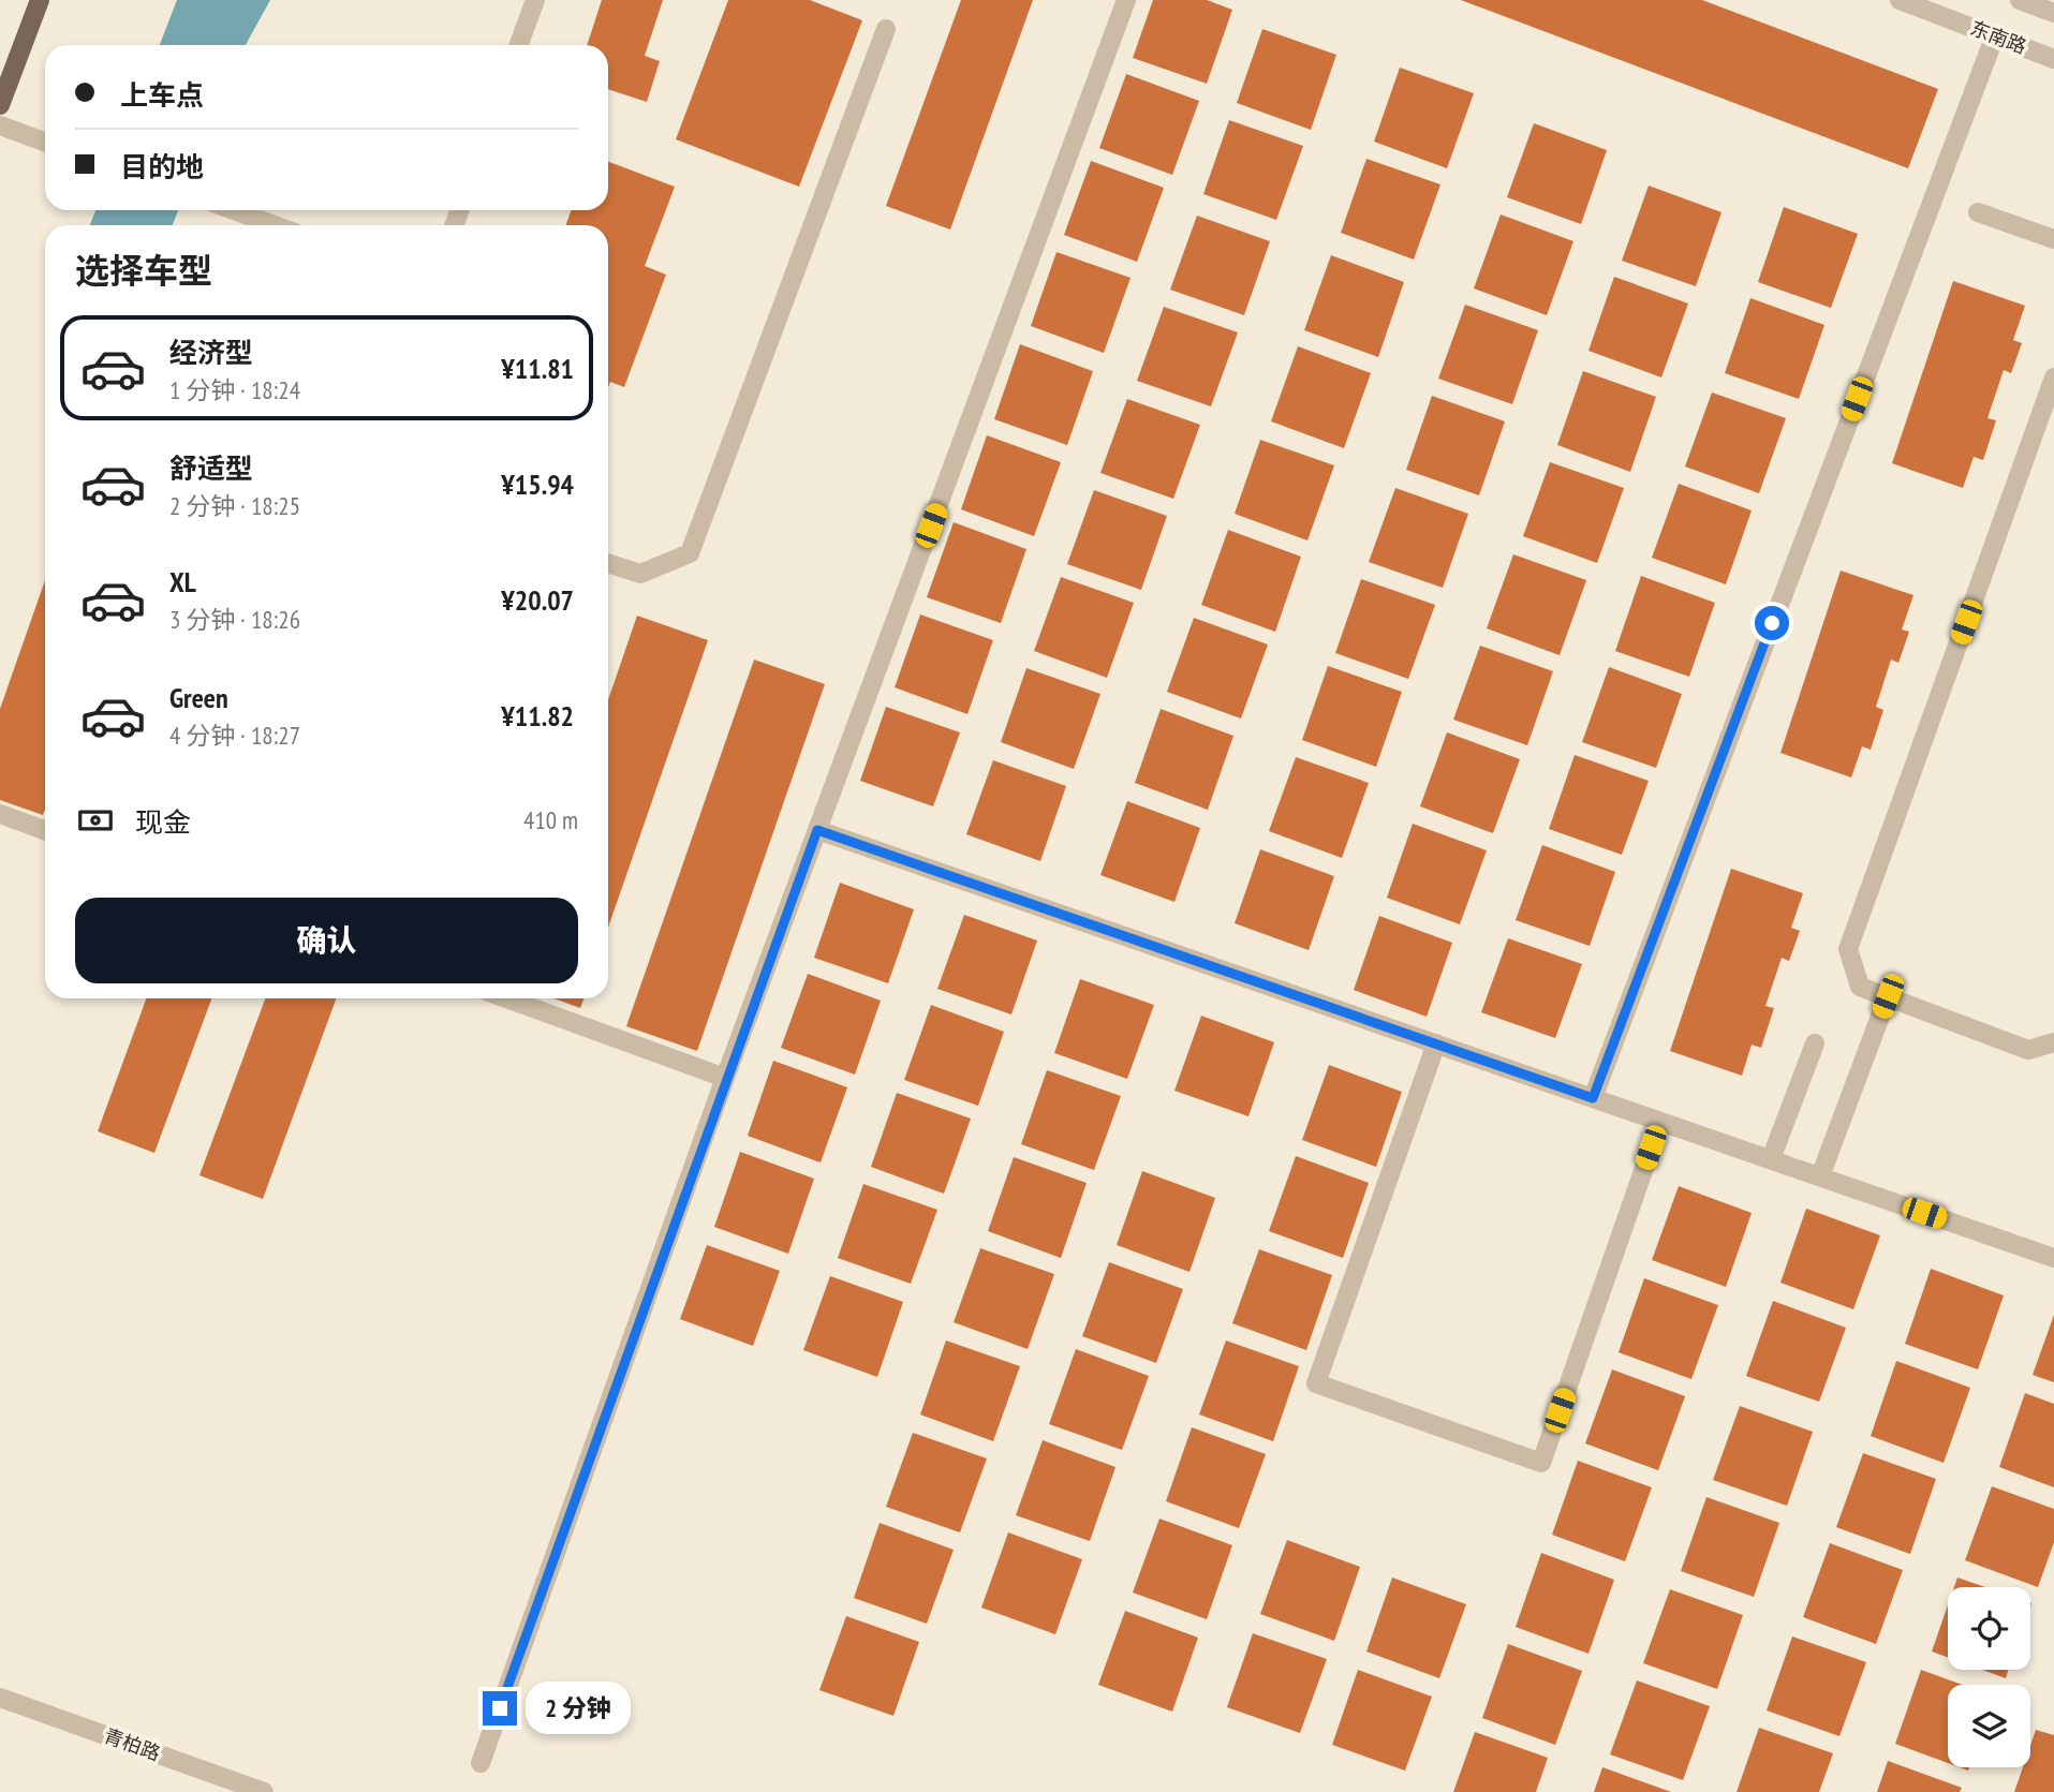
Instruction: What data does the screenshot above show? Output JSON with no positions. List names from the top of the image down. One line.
{"streets":{"street":["东南路","青柏路"]},"page":{"banner":["上车点","目的地"],"heading":"选择车型","list":[{"name":"经济型","note":"1 分钟 · 18:24","value":"¥11.81"},{"name":"舒适型","note":"2 分钟 · 18:25","value":"¥15.94"},{"name":"XL","note":"3 分钟 · 18:26","value":"¥20.07"},{"name":"Green","note":"4 分钟 · 18:27","value":"¥11.82"}],"pay":["现金","410 m"],"buttons":"确认","bubble":"2 分钟"}}
